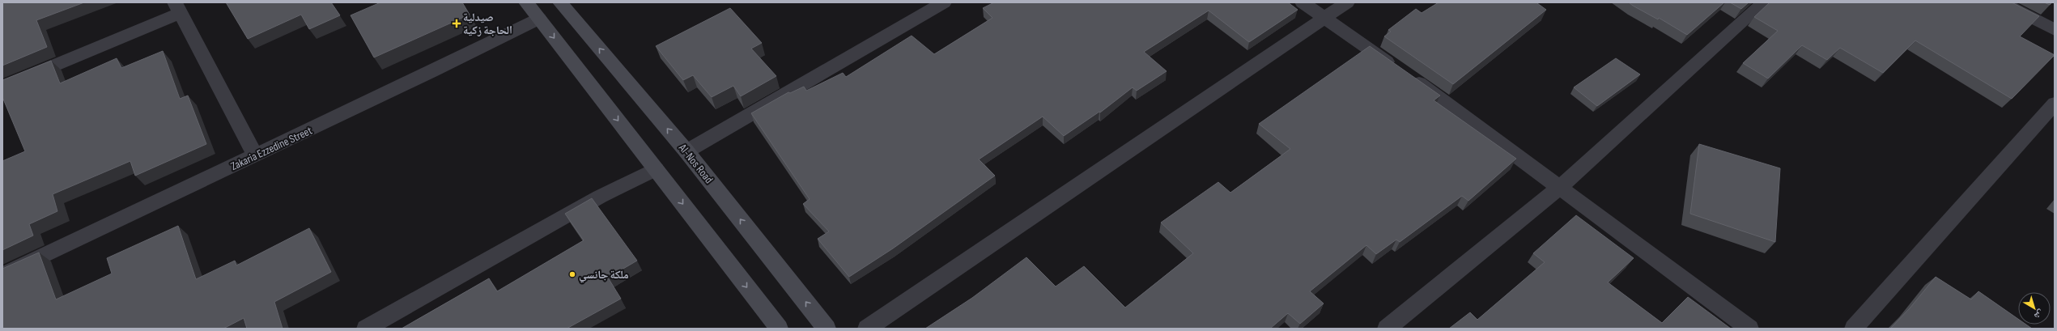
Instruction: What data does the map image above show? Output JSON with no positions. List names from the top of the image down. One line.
{"streets":{"main road":["Al-Nos Road"],"street":["Zakaria Ezzedine Street"]},"places":{"health":["صيدلية الحاجة زكية"],"other":["ملكة جانسي"]},"north":"bottom right"}
